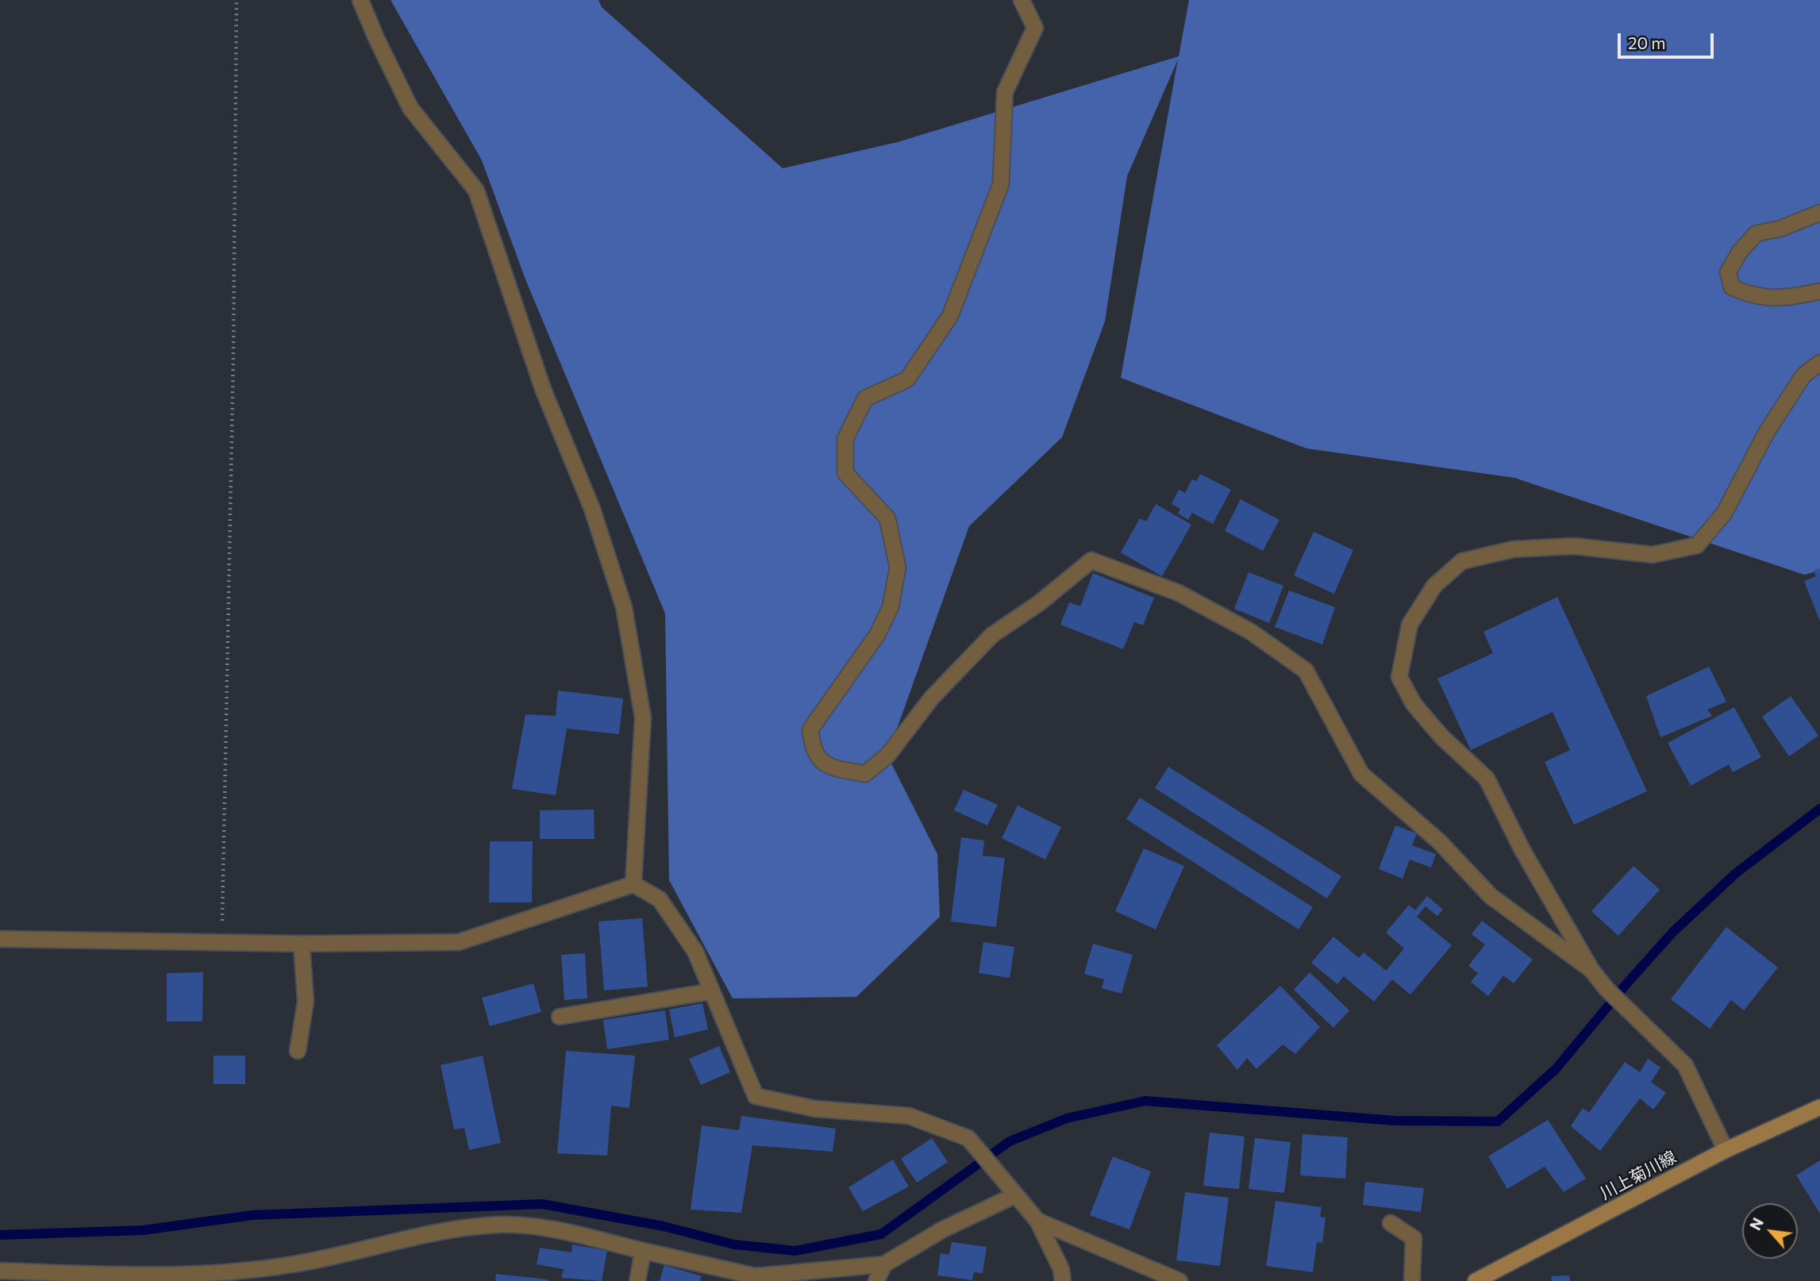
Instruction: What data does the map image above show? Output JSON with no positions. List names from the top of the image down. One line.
{"streets":{"main road":["川上菊川線"]},"scale_bar":"20 m","north":"top left"}
